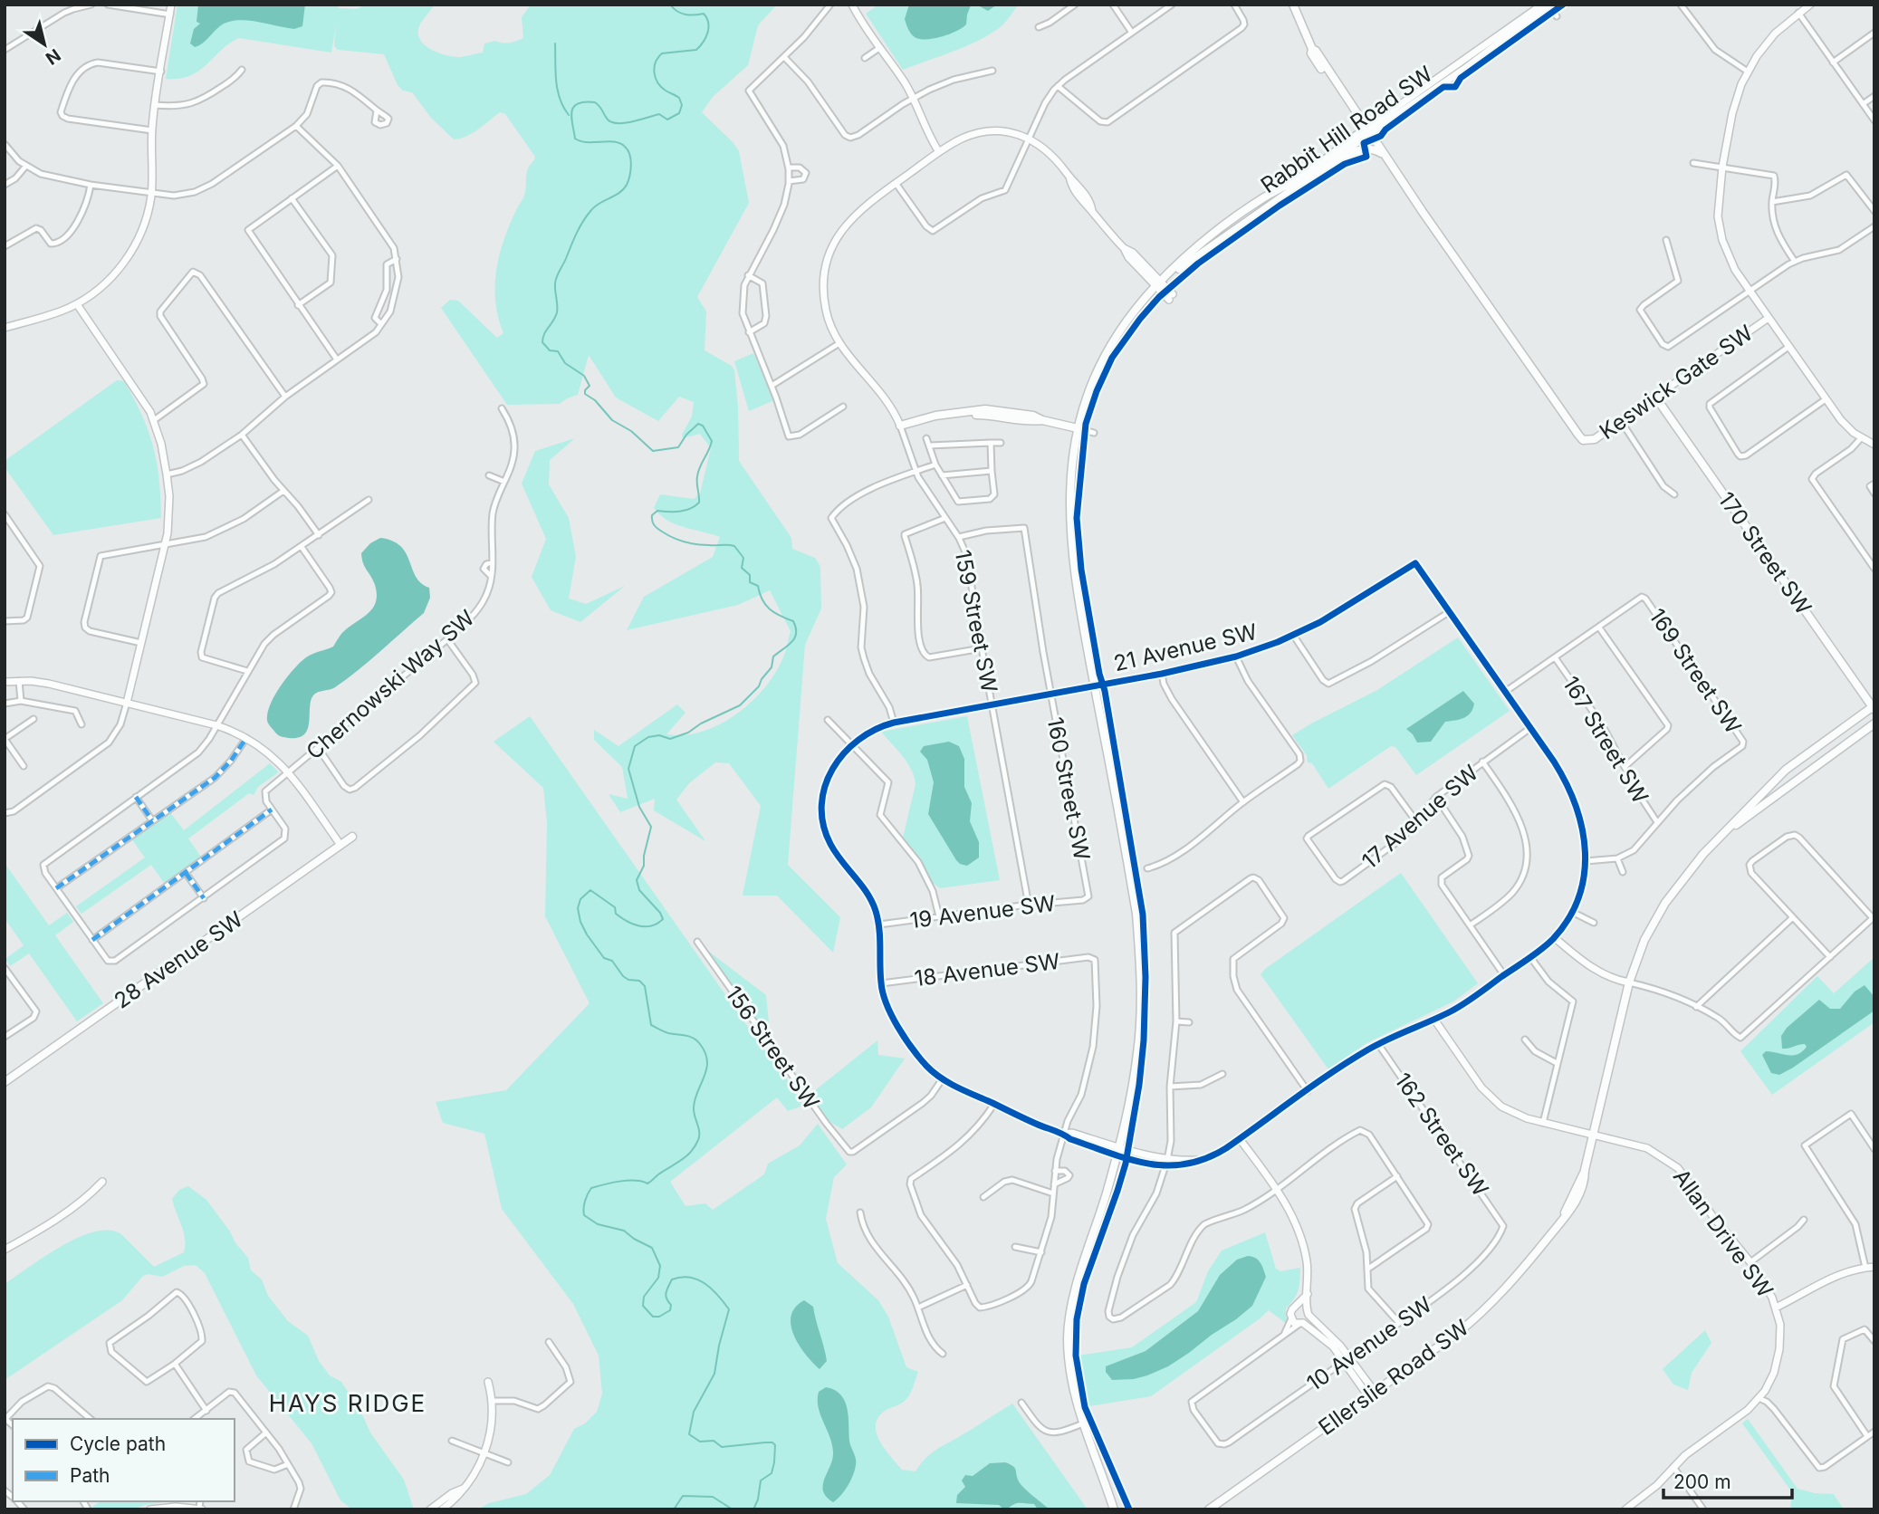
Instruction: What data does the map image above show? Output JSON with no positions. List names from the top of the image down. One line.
{"streets":{"main road":["Rabbit Hill Road SW","Keswick Gate SW","170 Street SW","28 Avenue SW","Ellerslie Road SW"],"street":["159 Street SW","21 Avenue SW","169 Street SW","Chernowski Way SW","167 Street SW","160 Street SW","17 Avenue SW","19 Avenue SW","18 Avenue SW","156 Street SW","162 Street SW","Allan Drive SW","10 Avenue SW"]},"crossings":[["Rabbit Hill Road SW","21 Avenue SW"],["Keswick Gate SW","170 Street SW"],["170 Street SW","Ellerslie Road SW"],["159 Street SW","21 Avenue SW"],["159 Street SW","160 Street SW"],["159 Street SW","19 Avenue SW"],["21 Avenue SW","160 Street SW"],["21 Avenue SW","19 Avenue SW"],["21 Avenue SW","18 Avenue SW"],["21 Avenue SW","156 Street SW"],["169 Street SW","167 Street SW"],["160 Street SW","19 Avenue SW"],["162 Street SW","10 Avenue SW"],["Allan Drive SW","Ellerslie Road SW"]],"districts":["HAYS RIDGE"],"legend":["Cycle path","Path"],"scale_bar":"200 m","north":"bottom right"}
